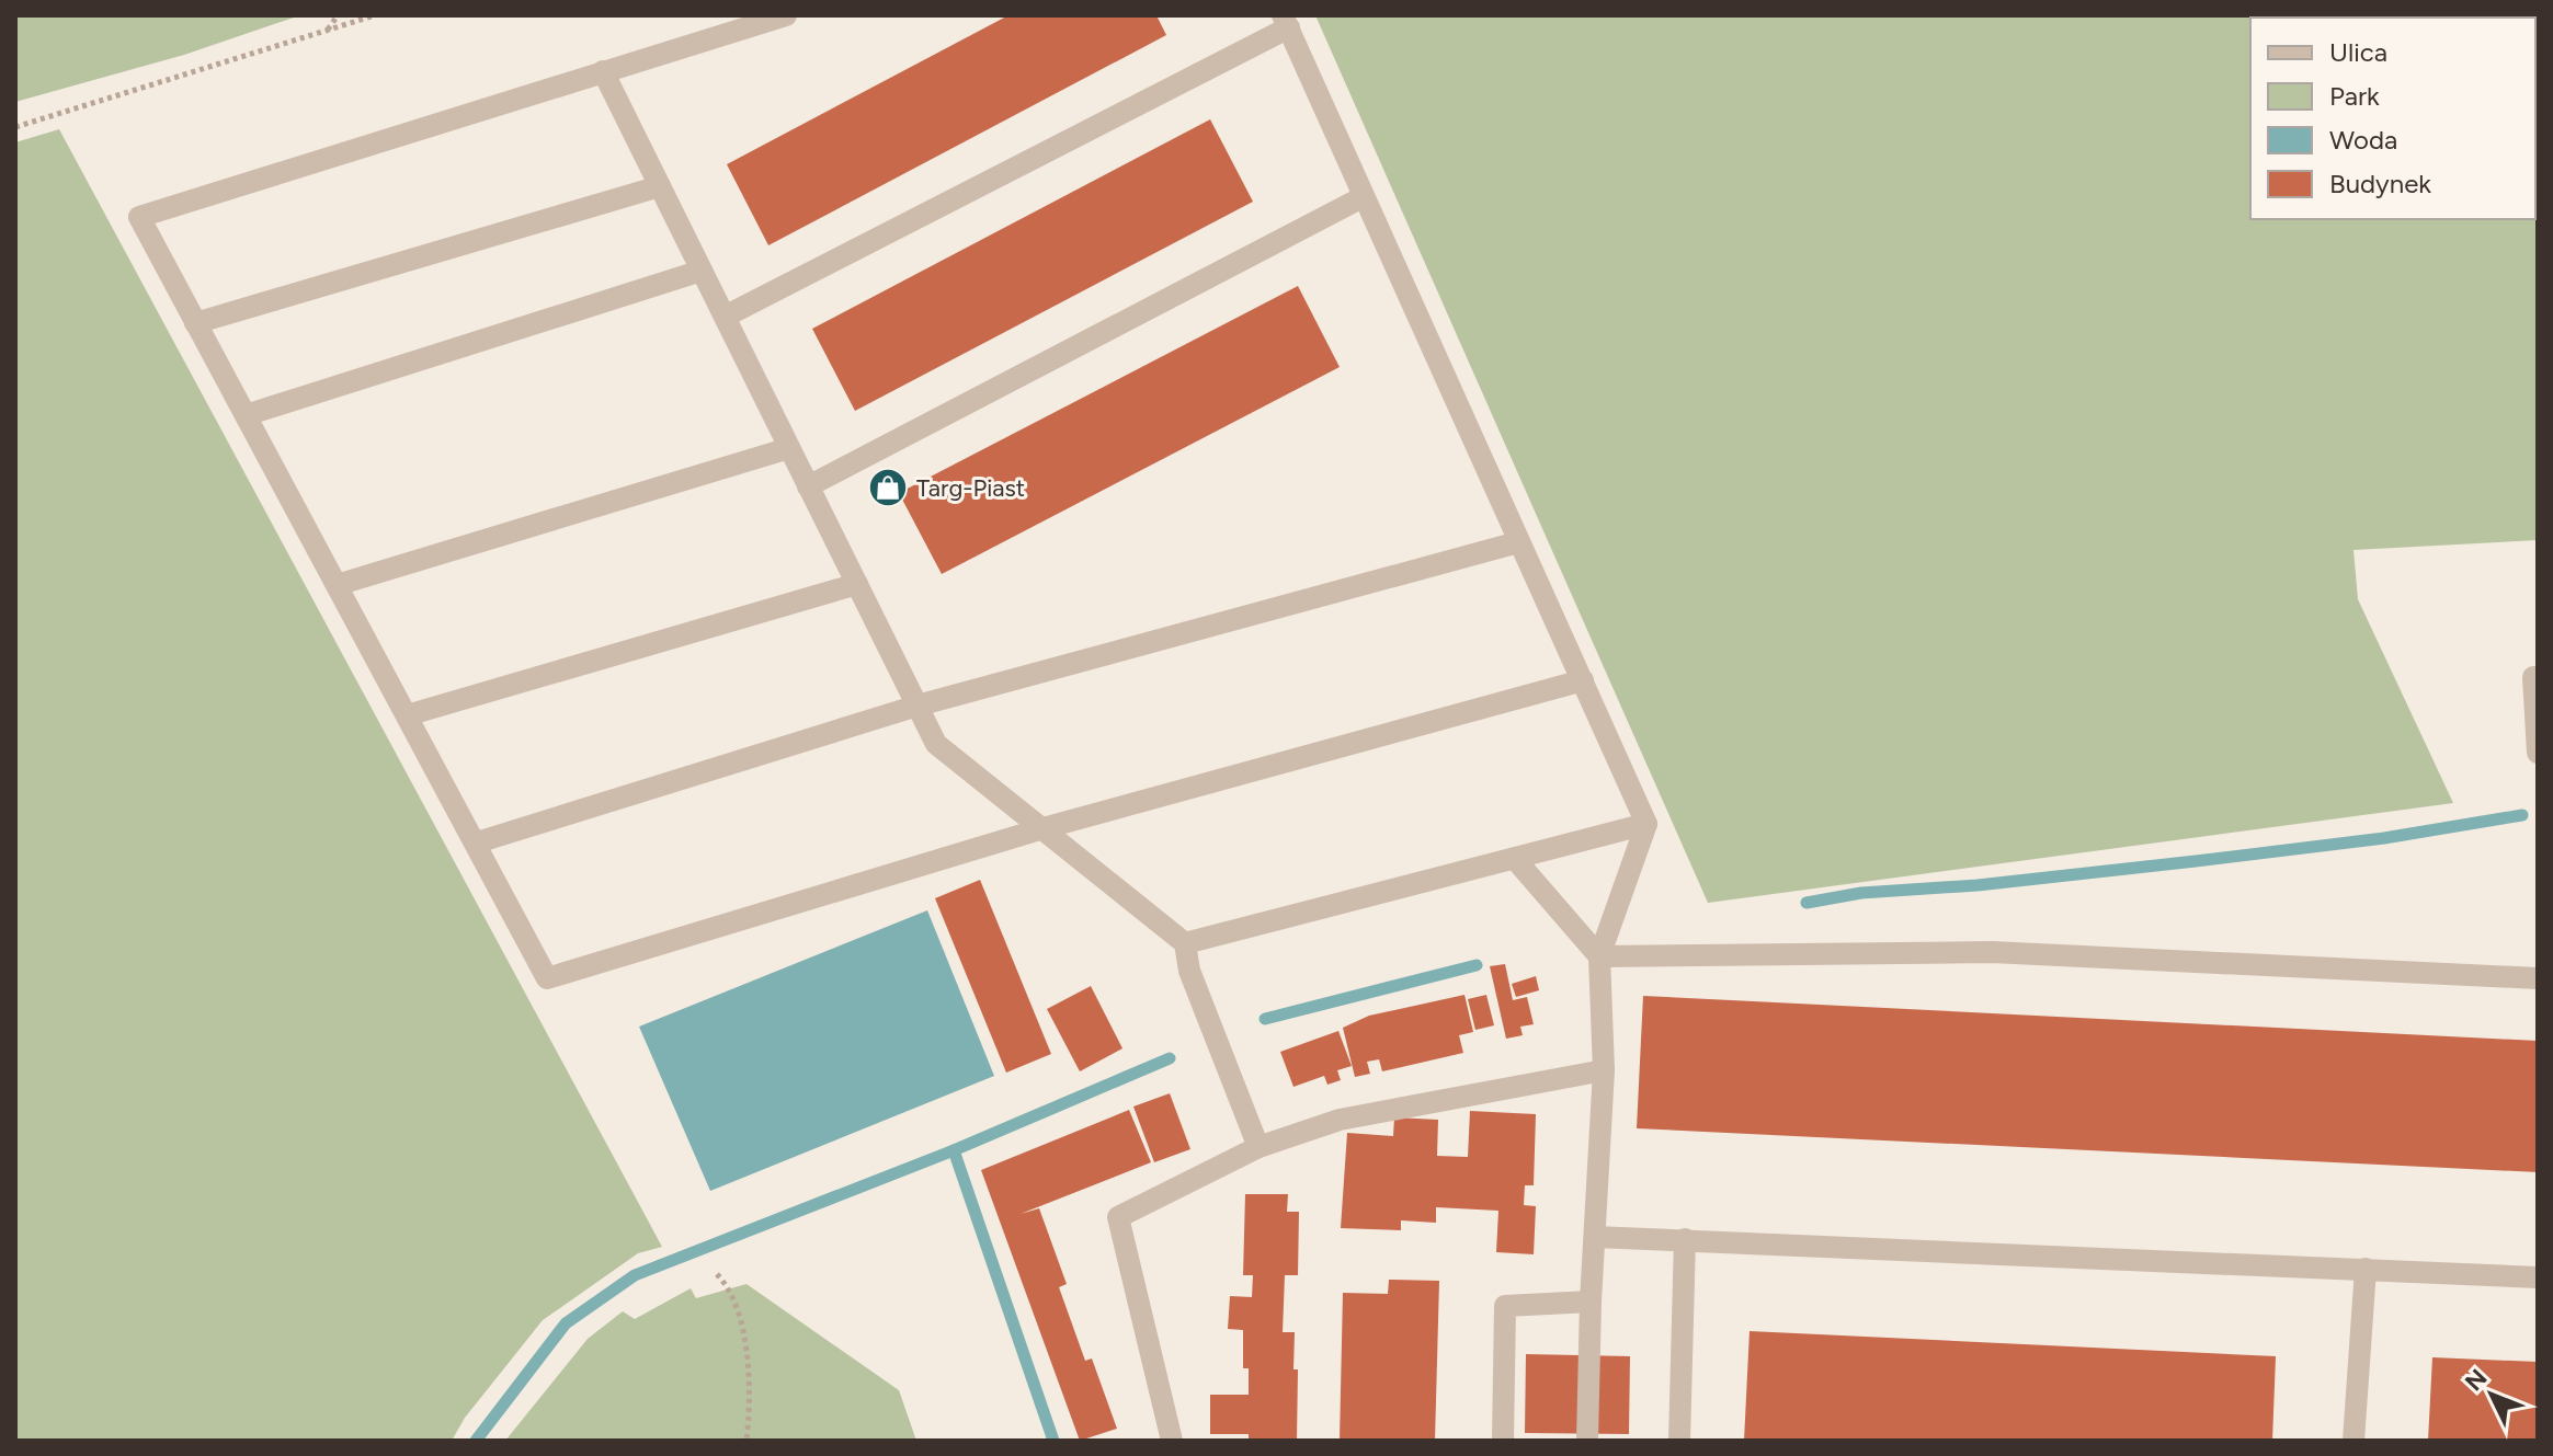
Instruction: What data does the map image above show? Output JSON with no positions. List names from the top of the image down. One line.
{"places":{"shop":["Targ-Piast"]},"legend":["Ulica","Park","Woda","Budynek"],"north":"top left"}
